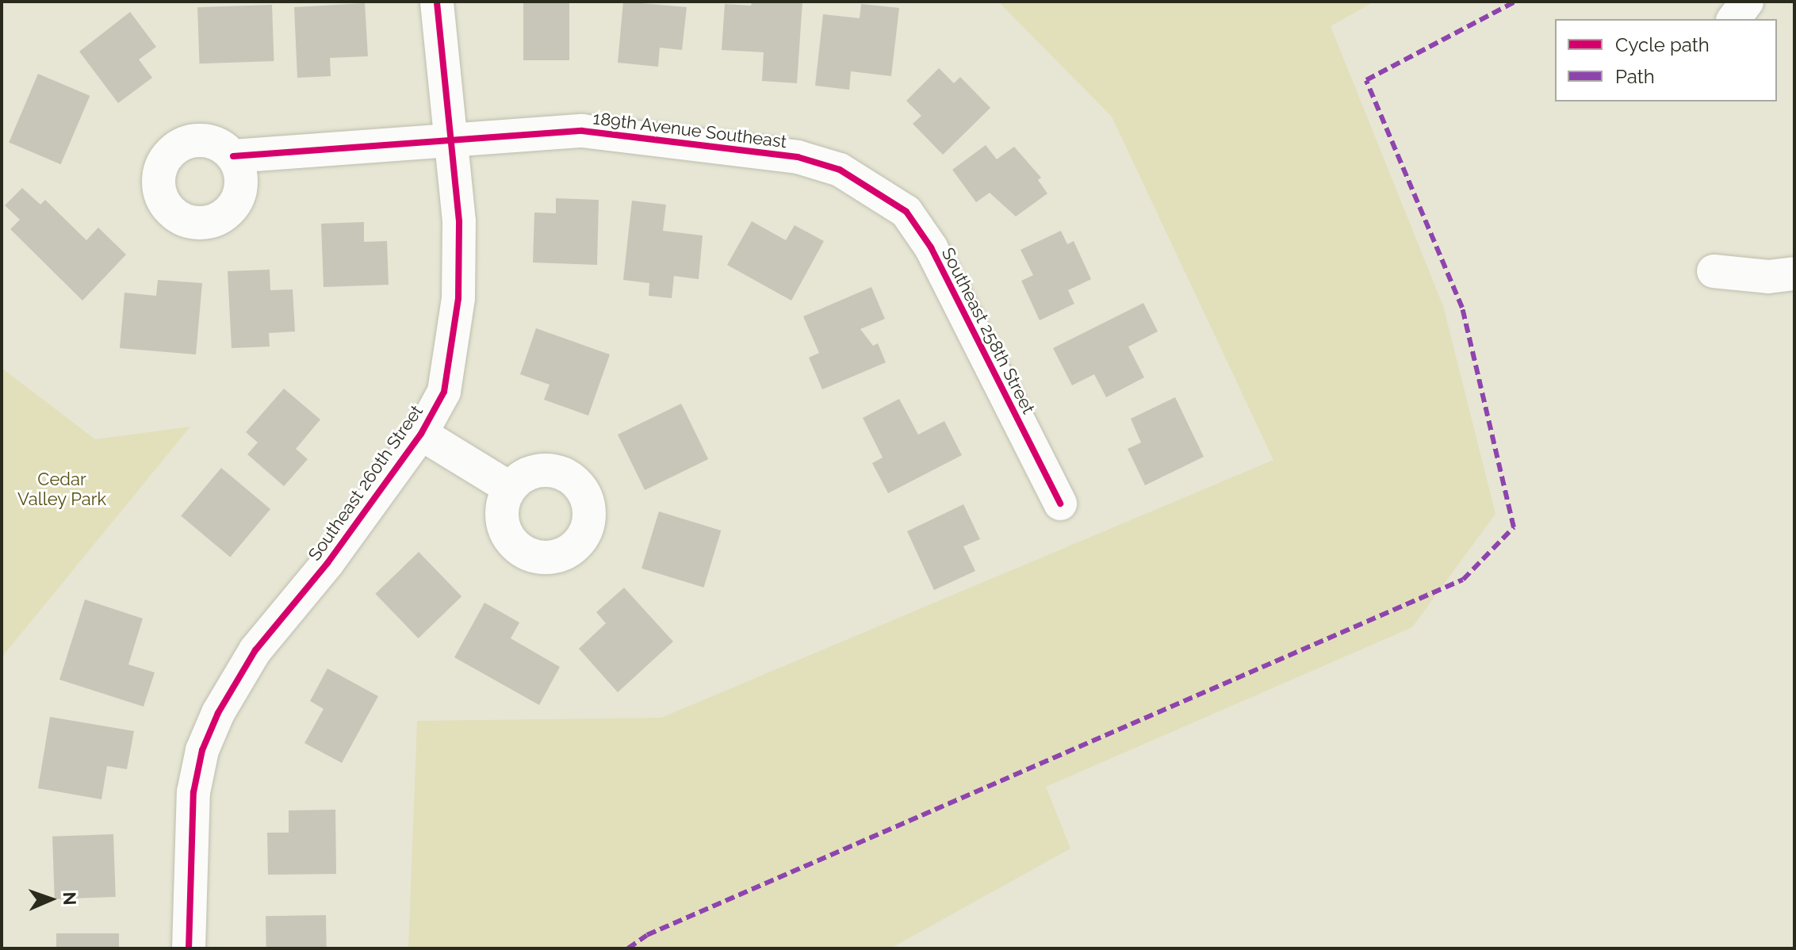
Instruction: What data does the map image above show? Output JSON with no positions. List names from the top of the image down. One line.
{"streets":{"street":["189th Avenue Southeast","Southeast 258th Street","Southeast 260th Street"]},"crossings":[["189th Avenue Southeast","Southeast 258th Street"],["189th Avenue Southeast","Southeast 260th Street"]],"parks":["Cedar Valley Park"],"legend":["Cycle path","Path"],"north":"right"}
